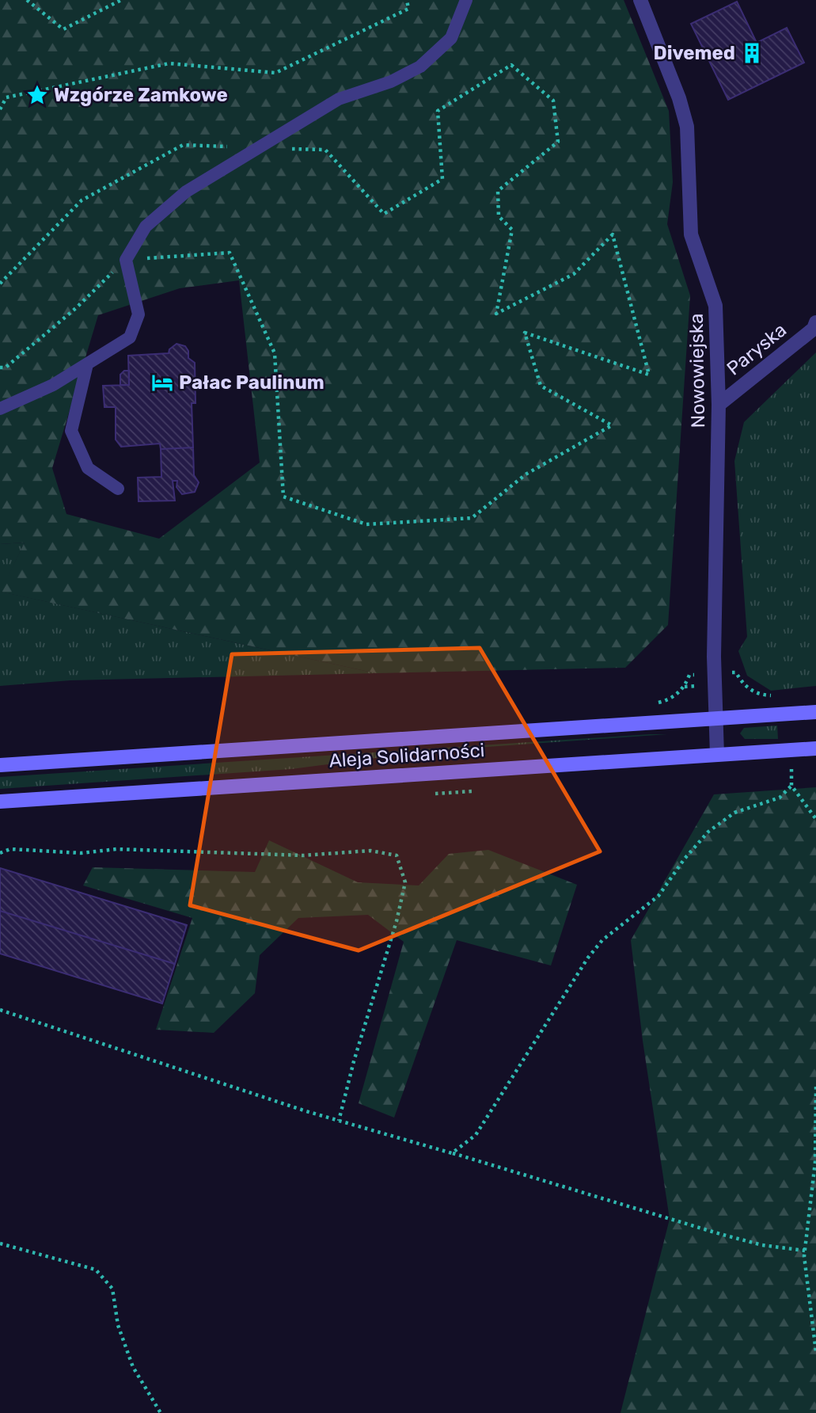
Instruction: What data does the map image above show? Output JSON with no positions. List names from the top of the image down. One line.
{"streets":{"main road":["Aleja Solidarności"],"street":["Paryska","Nowowiejska"]},"crossings":[["Paryska","Nowowiejska"],["Nowowiejska","Aleja Solidarności"]],"places":{"building":["Divemed"],"place":["Wzgórze Zamkowe"],"hotel":["Pałac Paulinum"]}}
